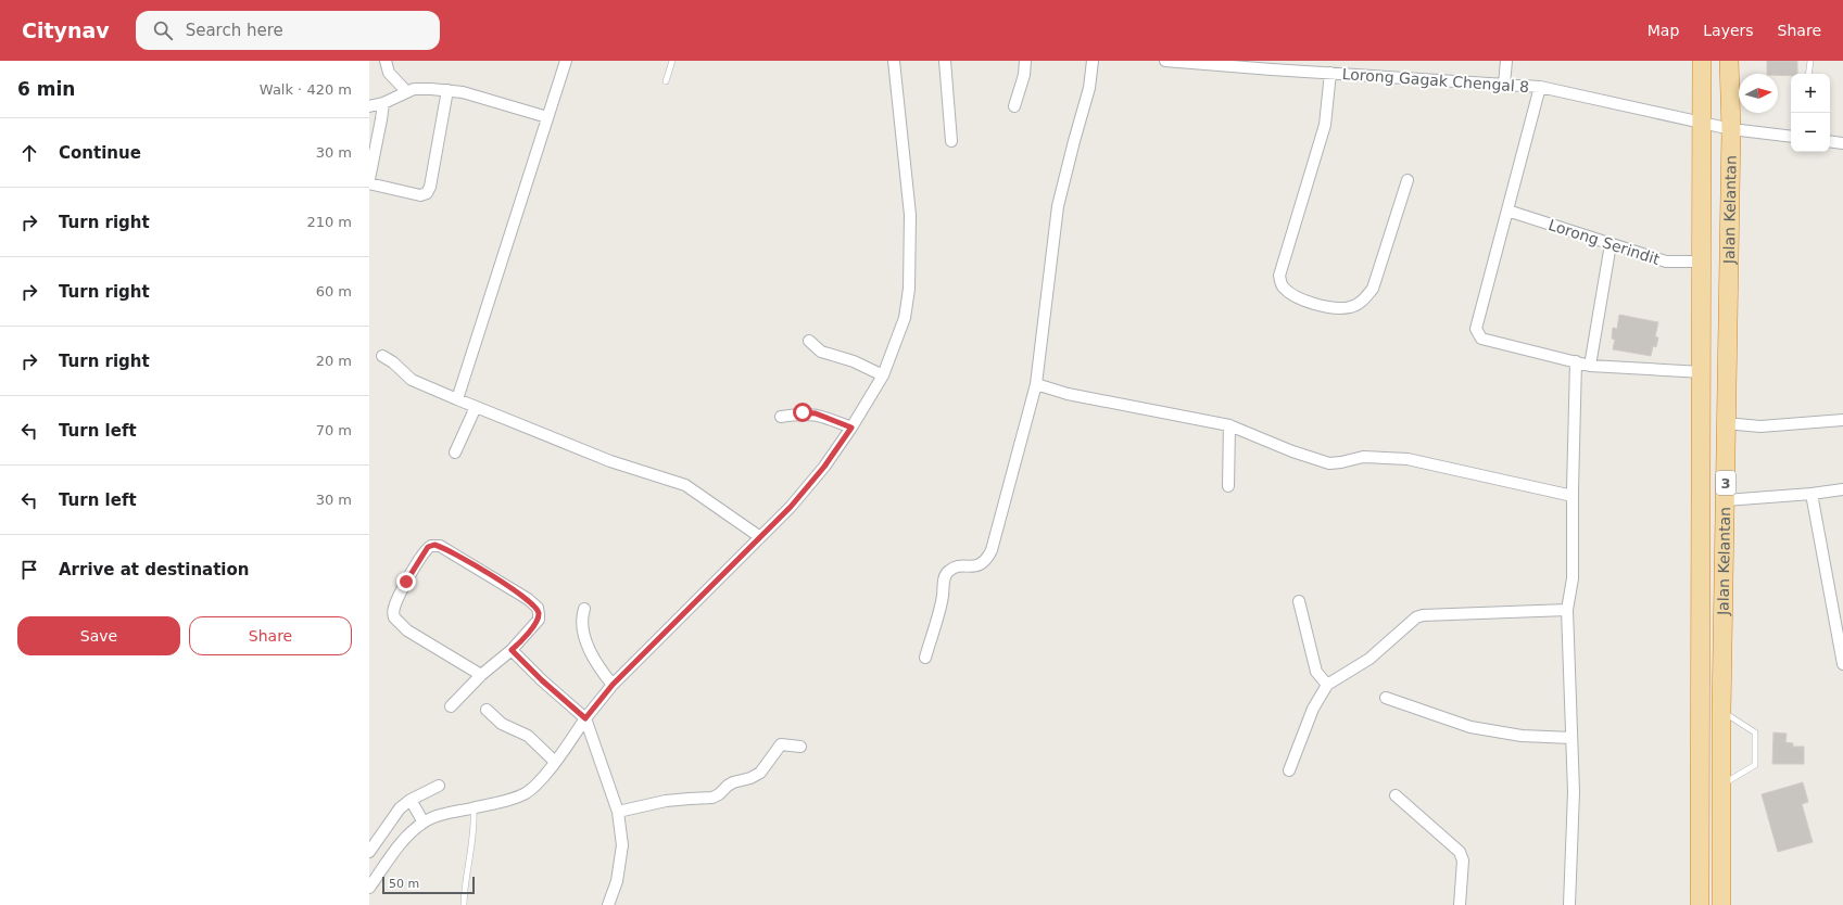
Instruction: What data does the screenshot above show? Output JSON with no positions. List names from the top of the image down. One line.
{"streets":{"highway":["Jalan Kelantan","3"],"street":["Lorong Gagak Chengal 8","Lorong Serindit"]},"crossings":[["Lorong Gagak Chengal 8","Jalan Kelantan"],["Jalan Kelantan","Lorong Serindit"]],"scale_bar":"50 m","north":"right","page":{"header":"Citynav","search":"Search here","nav":["Map","Layers","Share"],"heading":["6 min","Walk · 420 m"],"map_buttons":["+","−"],"list":[["Continue","30 m"],["Turn right","210 m"],["Turn right","60 m"],["Turn right","20 m"],["Turn left","70 m"],["Turn left","30 m"],"Arrive at destination"],"buttons":["Save","Share"],"scale":"50 m"}}
